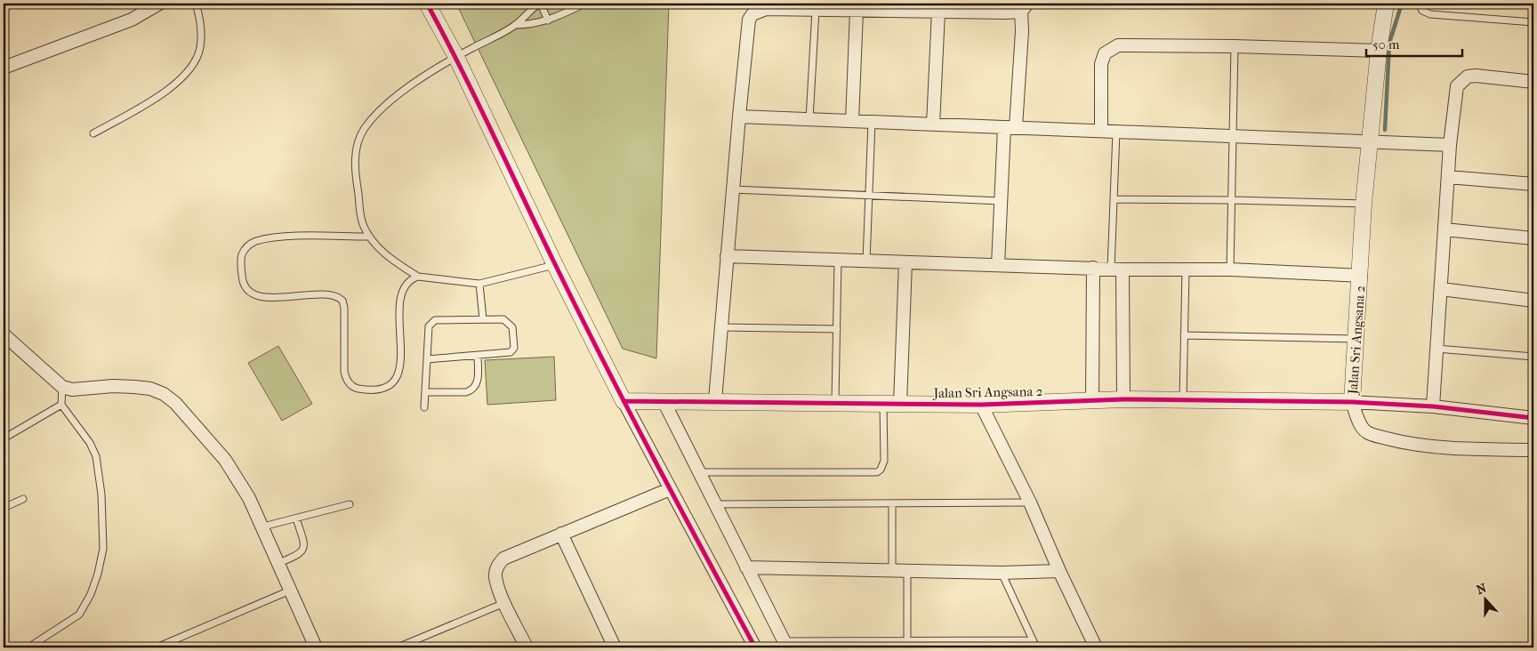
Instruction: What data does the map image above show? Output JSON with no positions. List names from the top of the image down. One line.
{"streets":{"street":["Jalan Sri Angsana 2"]},"scale_bar":"50 m","north":"top"}
